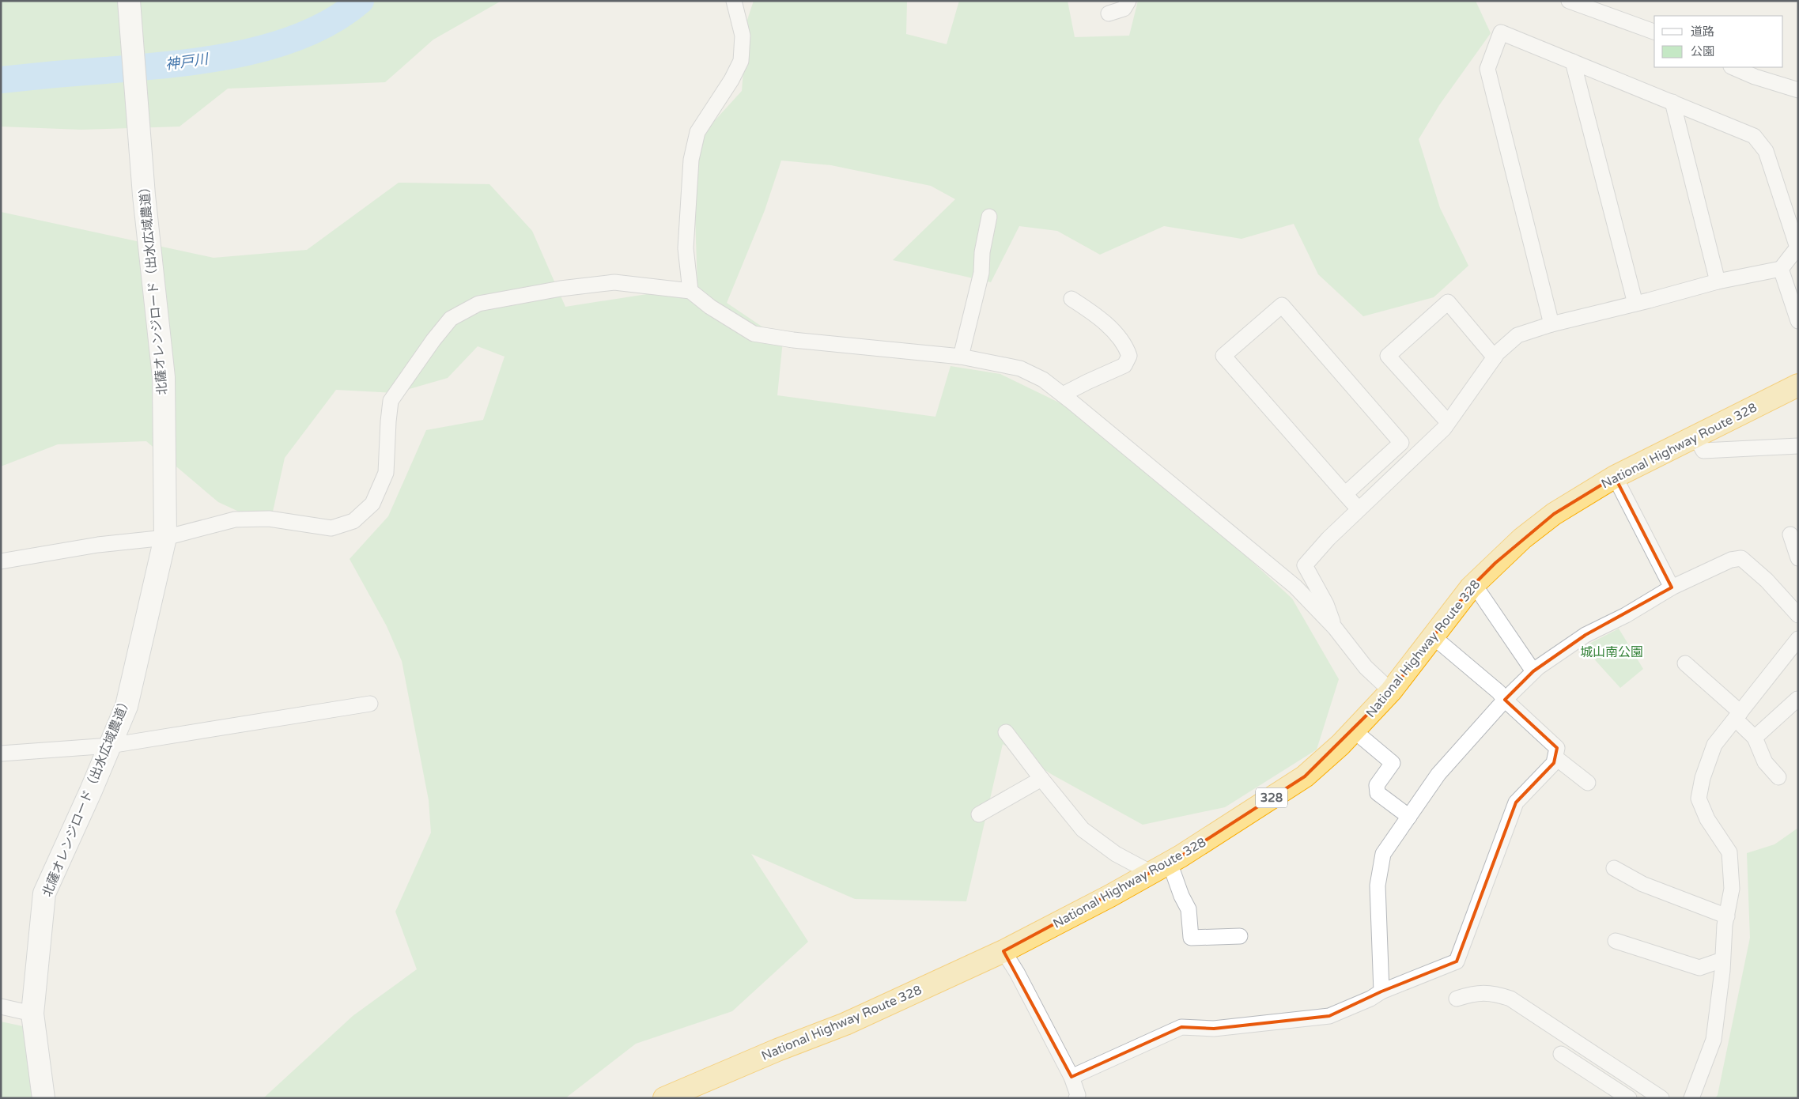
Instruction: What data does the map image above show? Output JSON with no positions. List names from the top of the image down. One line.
{"streets":{"highway":["National Highway Route 328","328"],"street":["北薩オレンジロード（出水広域農道）"]},"water":["神戸川"],"parks":["城山南公園"],"legend":["道路","公園"]}
